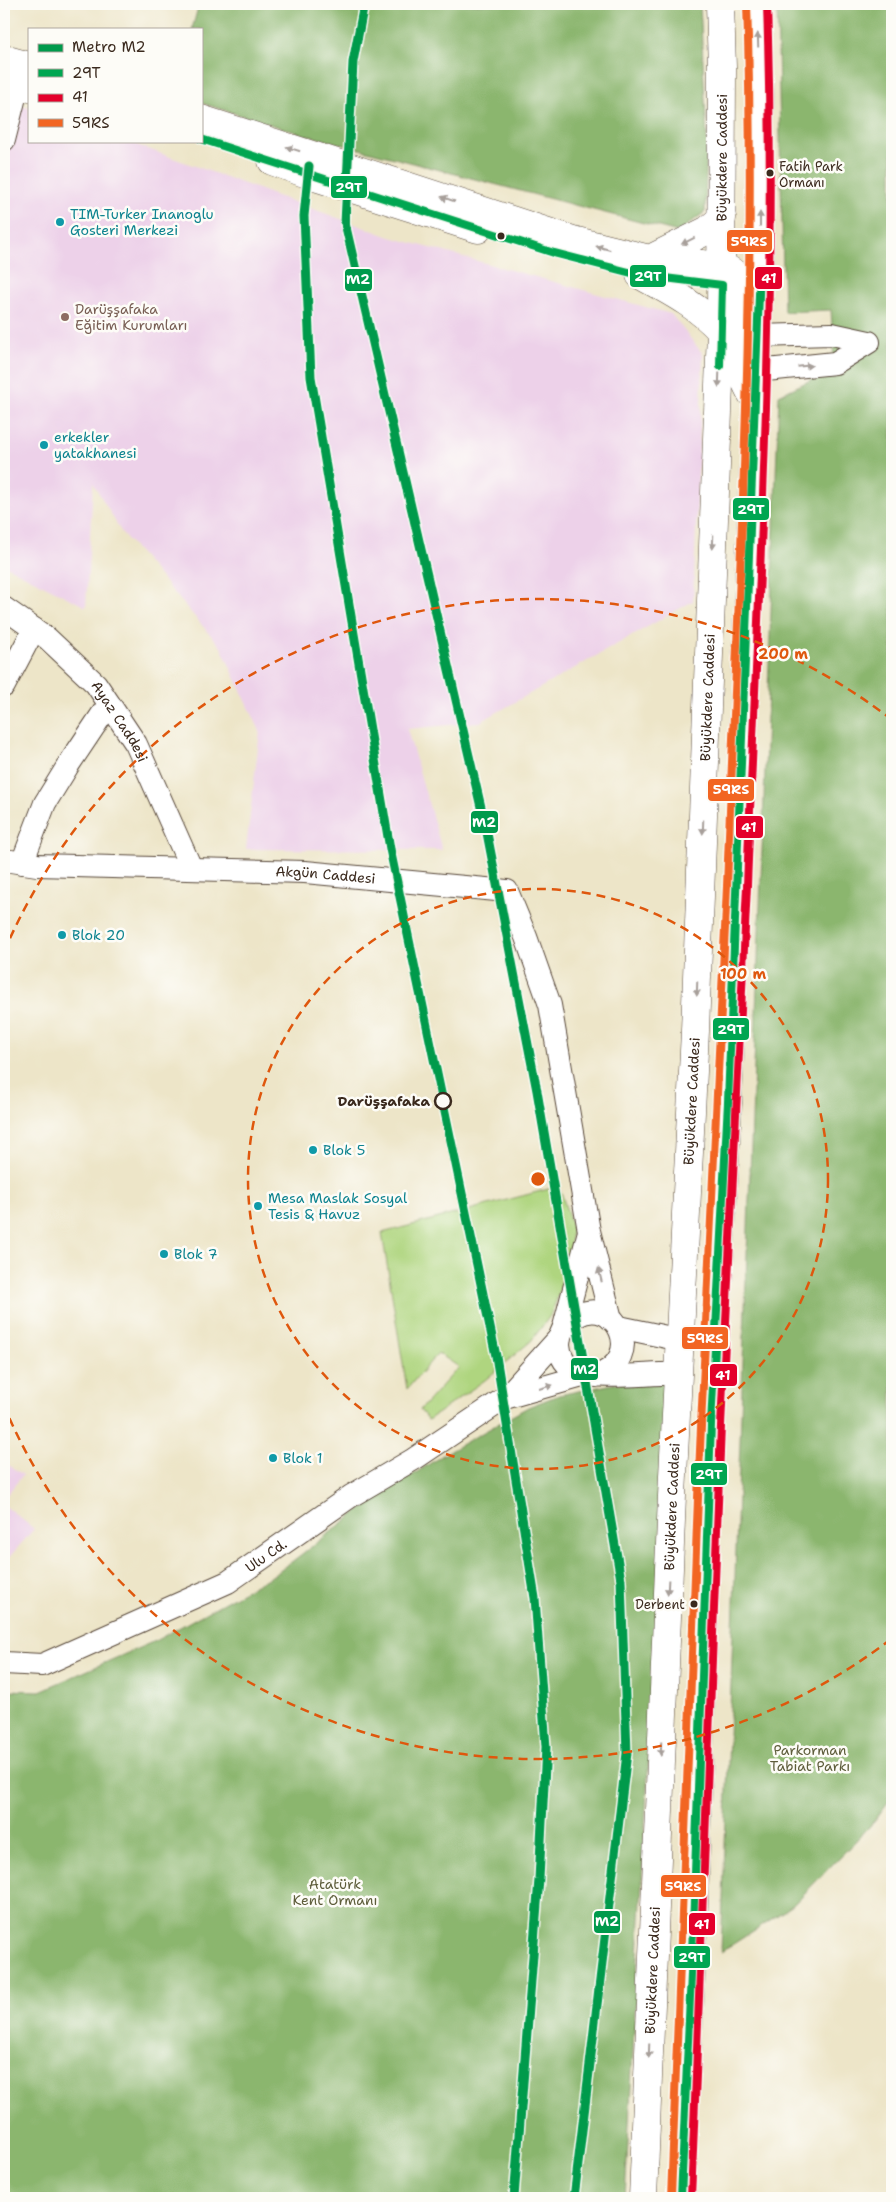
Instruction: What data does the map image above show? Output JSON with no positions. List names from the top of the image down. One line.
{"streets":{"main road":["Büyükdere Caddesi"],"street":["Ayaz Caddesi","Akgün Caddesi","Ulu Cd."]},"crossings":[["Ayaz Caddesi","Akgün Caddesi"],["Akgün Caddesi","Ulu Cd."]],"parks":["Parkorman Tabiat Parkı","Atatürk Kent Ormanı"],"places":["Fatih Park Ormanı","TIM-Turker Inanoglu Gosteri Merkezi","Darüşşafaka Eğitim Kurumları","erkekler yatakhanesi","Blok 20","Darüşşafaka","Blok 5","Mesa Maslak Sosyal Tesis & Havuz","Blok 7","Blok 1","Derbent"],"lines":["metro line M2","transit line 41","transit line 59RS","transit line 29T"],"legend":["Metro M2","29T","41","59RS"],"rings":["200 m","100 m"]}
